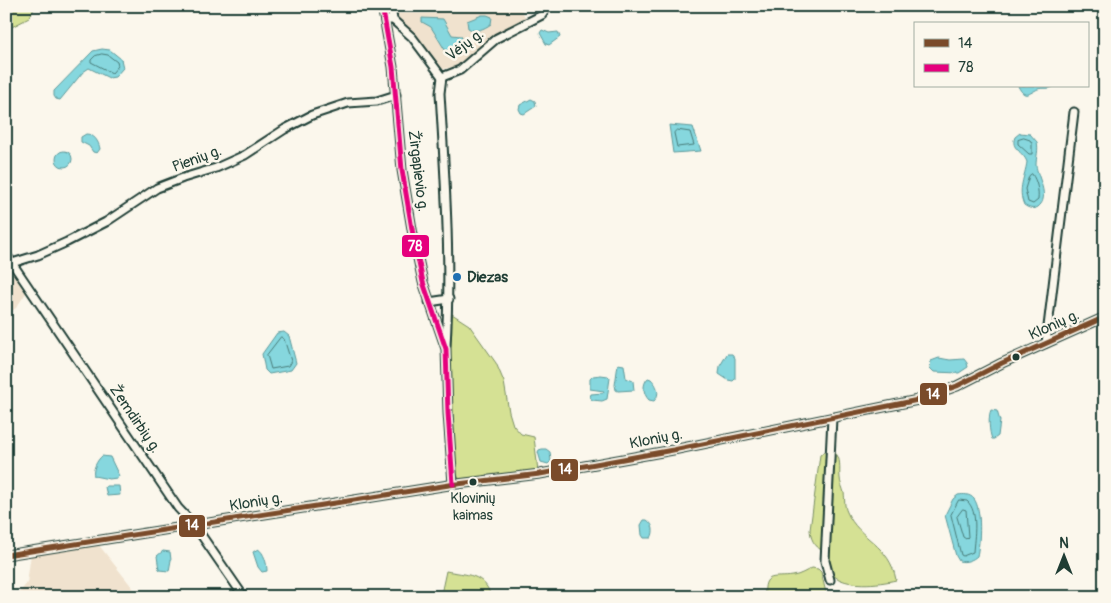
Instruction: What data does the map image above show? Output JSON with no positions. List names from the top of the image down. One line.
{"streets":{"street":["Vėjų g.","Pienių g.","Žirgapievio g.","Klonių g.","Žemdirbių g."]},"crossings":[["Vėjų g.","Žirgapievio g."],["Pienių g.","Žirgapievio g."],["Pienių g.","Žemdirbių g."],["Žirgapievio g.","Klonių g."],["Klonių g.","Žemdirbių g."]],"places":["Diezas","Klovinių kaimas"],"lines":["transit line 78","transit line 14"],"legend":["14","78"],"north":"top"}
